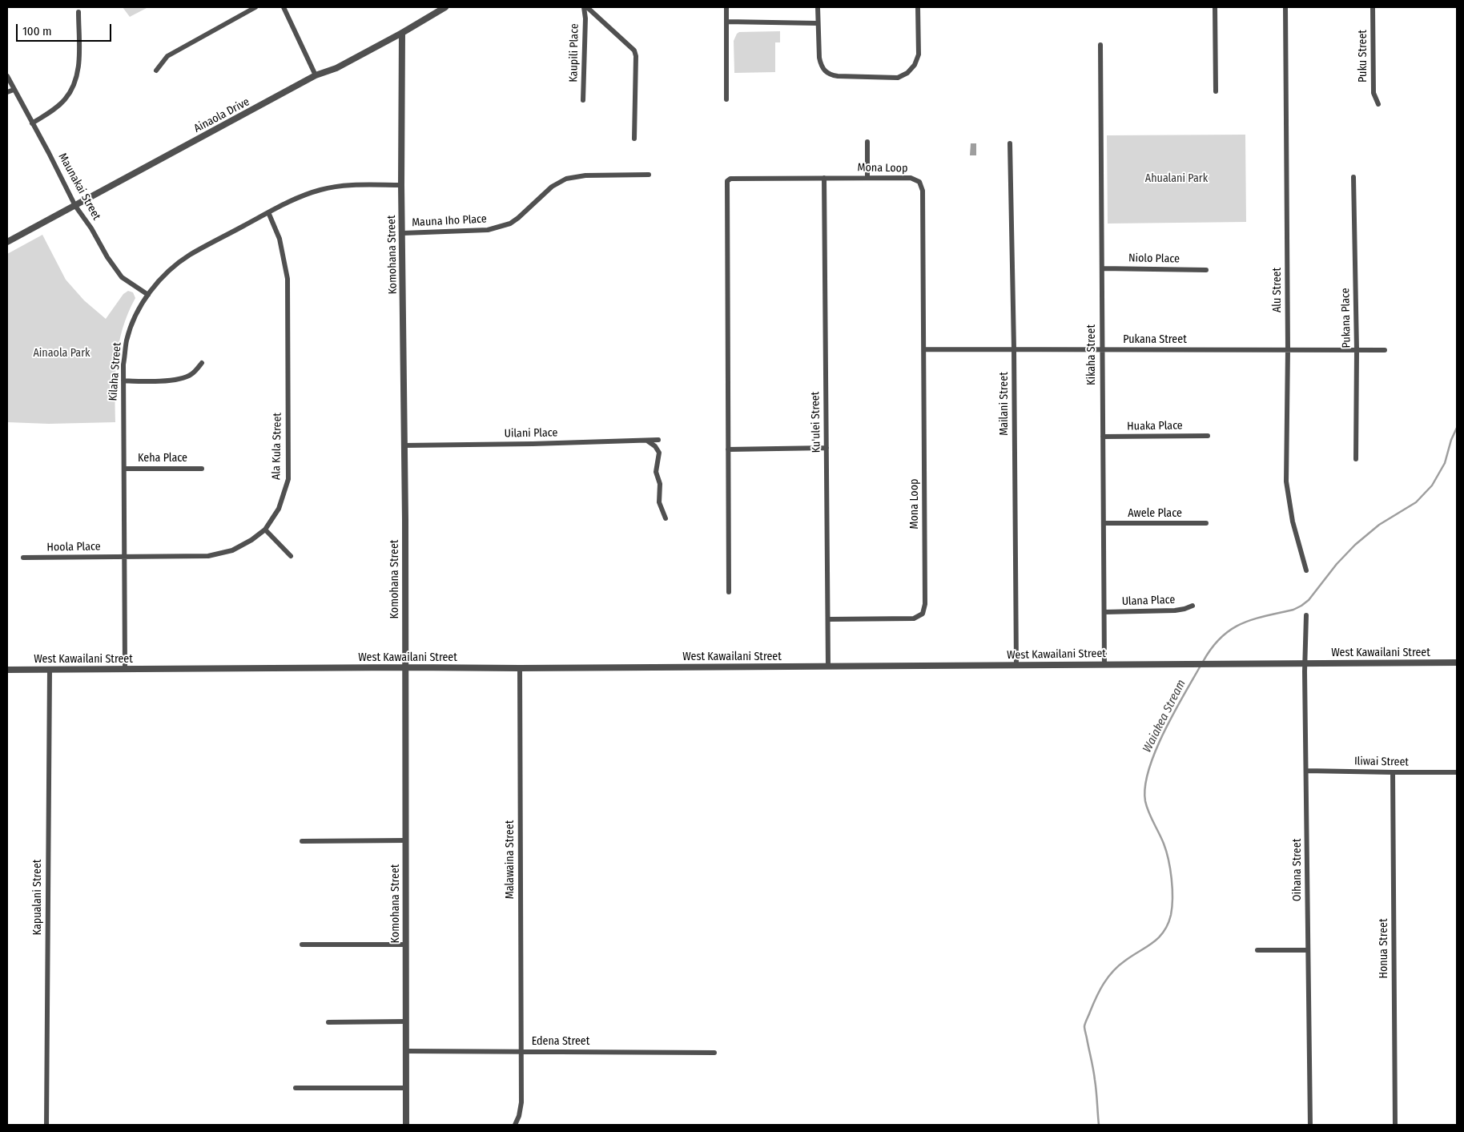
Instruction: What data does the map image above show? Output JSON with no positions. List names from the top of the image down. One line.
{"streets":{"street":["Kaupili Place","Puku Street","Ainaola Drive","Mona Loop","Maunakai Street","Mauna Iho Place","Komohana Street","Niolo Place","Alu Street","Pukana Place","Pukana Street","Kikaha Street","Kilaha Street","Mailani Street","Ku'ulei Street","Huaka Place","Uilani Place","Ala Kula Street","Keha Place","Awele Place","Hoola Place","Ulana Place","West Kawailani Street","Iliwai Street","Malawaina Street","Oihana Street","Kapualani Street","Honua Street","Edena Street"]},"crossings":[["Ainaola Drive","Maunakai Street"],["Ainaola Drive","Komohana Street"],["Mona Loop","Pukana Street"],["Mona Loop","Ku'ulei Street"],["Maunakai Street","Kilaha Street"],["Mauna Iho Place","Komohana Street"],["Komohana Street","Kilaha Street"],["Komohana Street","Uilani Place"],["Komohana Street","West Kawailani Street"],["Komohana Street","Edena Street"],["Niolo Place","Kikaha Street"],["Alu Street","Pukana Street"],["Pukana Place","Pukana Street"],["Pukana Street","Kikaha Street"],["Pukana Street","Mailani Street"],["Kikaha Street","Huaka Place"],["Kikaha Street","Awele Place"],["Kikaha Street","Ulana Place"],["Kikaha Street","West Kawailani Street"],["Kilaha Street","Ala Kula Street"],["Kilaha Street","Keha Place"],["Kilaha Street","Hoola Place"],["Kilaha Street","West Kawailani Street"],["Mailani Street","West Kawailani Street"],["Ku'ulei Street","West Kawailani Street"],["Ala Kula Street","Hoola Place"],["West Kawailani Street","Malawaina Street"],["West Kawailani Street","Oihana Street"],["West Kawailani Street","Kapualani Street"],["Iliwai Street","Oihana Street"],["Iliwai Street","Honua Street"],["Malawaina Street","Edena Street"]],"water":["Waiakea Stream"],"parks":["Ahualani Park","Ainaola Park"],"scale_bar":"100 m"}
